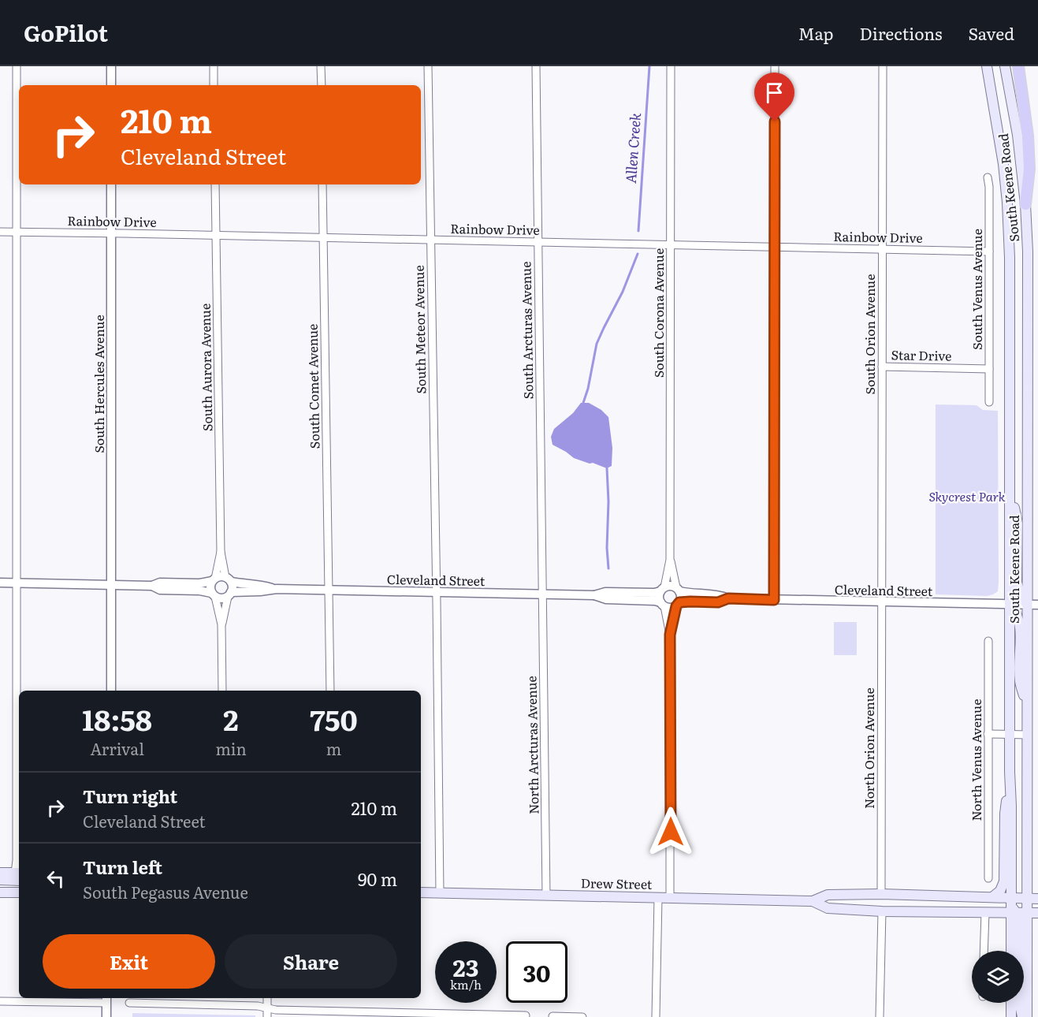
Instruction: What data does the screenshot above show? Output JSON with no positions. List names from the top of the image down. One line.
{"streets":{"main road":["South Keene Road","Drew Street"],"street":["Rainbow Drive","South Venus Avenue","South Corona Avenue","South Meteor Avenue","South Arcturas Avenue","South Orion Avenue","Star Drive","South Aurora Avenue","South Hercules Avenue","South Comet Avenue","Cleveland Street","North Arcturas Avenue","North Orion Avenue","North Venus Avenue"]},"crossings":[["South Keene Road","Cleveland Street"],["South Keene Road","Drew Street"],["Rainbow Drive","South Venus Avenue"],["Rainbow Drive","South Corona Avenue"],["Rainbow Drive","South Meteor Avenue"],["Rainbow Drive","South Arcturas Avenue"],["Rainbow Drive","South Orion Avenue"],["Rainbow Drive","South Aurora Avenue"],["Rainbow Drive","South Hercules Avenue"],["Rainbow Drive","South Comet Avenue"],["South Venus Avenue","Star Drive"],["South Corona Avenue","Cleveland Street"],["South Meteor Avenue","Cleveland Street"],["South Meteor Avenue","Drew Street"],["South Arcturas Avenue","Cleveland Street"],["South Arcturas Avenue","North Arcturas Avenue"],["South Orion Avenue","Star Drive"],["South Orion Avenue","Cleveland Street"],["South Orion Avenue","North Orion Avenue"],["South Aurora Avenue","Cleveland Street"],["South Comet Avenue","Cleveland Street"],["Cleveland Street","North Arcturas Avenue"],["Cleveland Street","North Orion Avenue"],["North Arcturas Avenue","Drew Street"],["North Orion Avenue","Drew Street"]],"water":["Allen Creek"],"parks":["Skycrest Park"],"page":{"header":"GoPilot","nav":["Map","Directions","Saved"],"turn":["210 m","Cleveland Street"],"eta":["18:58","Arrival","2","min","750","m"],"list":[{"name":"Turn right","note":"Cleveland Street","value":"210 m"},{"name":"Turn left","note":"South Pegasus Avenue","value":"90 m"}],"buttons":["Exit","Share"],"speed":"23 km/h","limit":"30"}}
